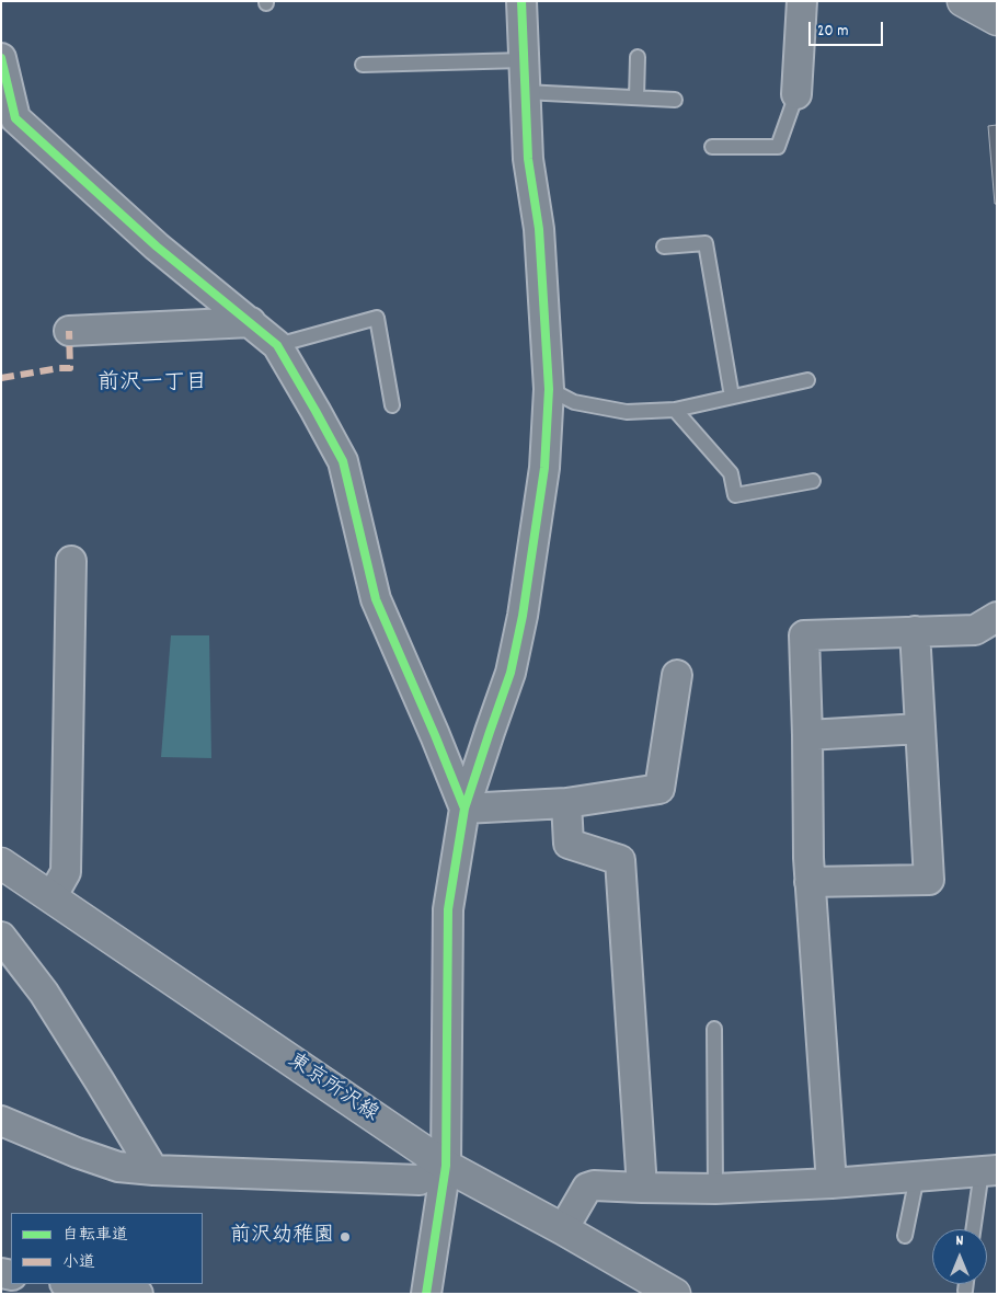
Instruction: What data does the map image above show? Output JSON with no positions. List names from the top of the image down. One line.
{"streets":{"main road":["東京所沢線"]},"districts":["前沢一丁目"],"places":["前沢幼稚園"],"legend":["自転車道","小道"],"scale_bar":"20 m","north":"top"}
